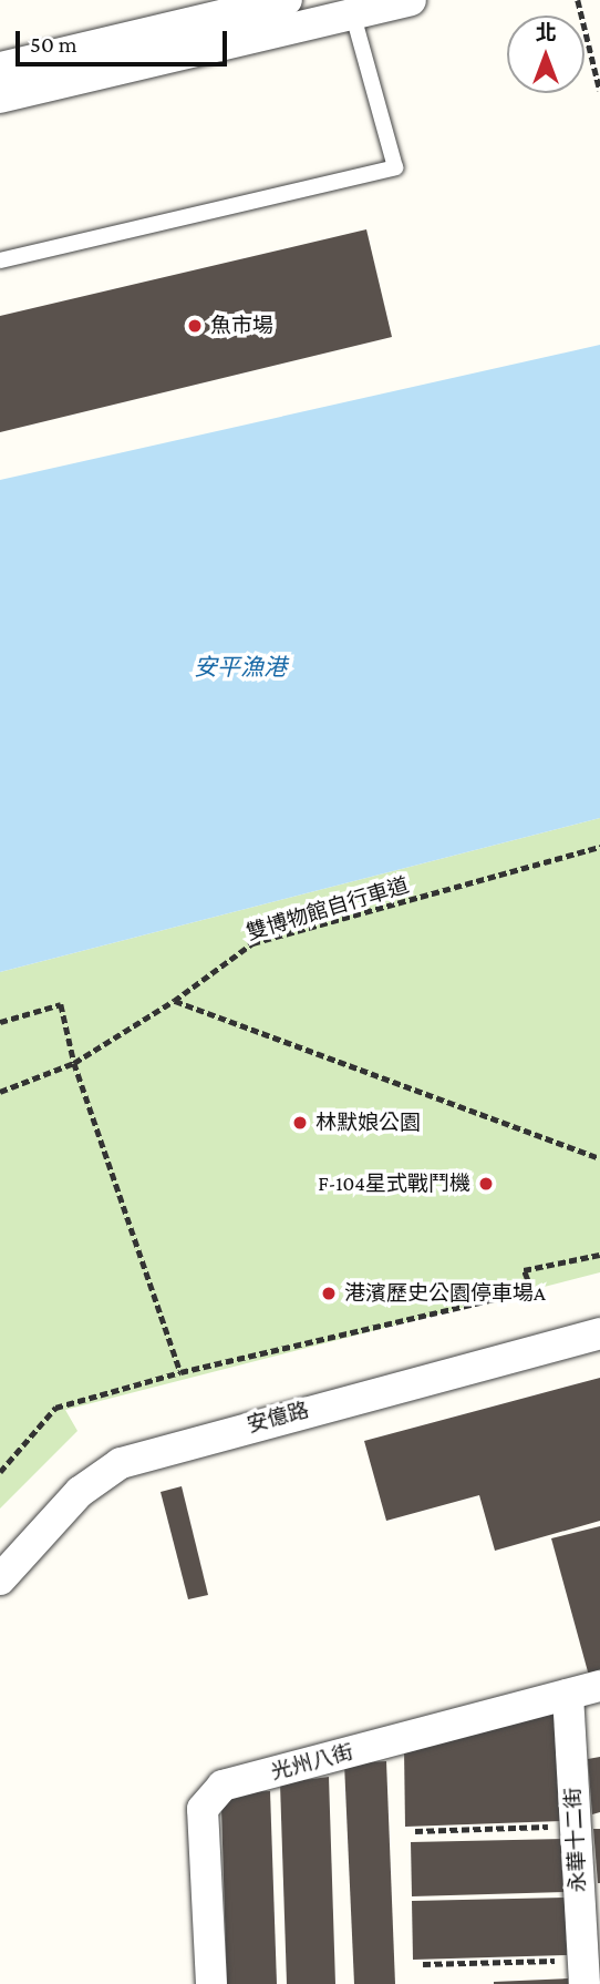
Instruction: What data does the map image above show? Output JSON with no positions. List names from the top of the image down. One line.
{"streets":{"street":["安億路","光州八街","永華十二街"],"path":["雙博物館自行車道"]},"crossings":[["光州八街","永華十二街"]],"water":["安平漁港"],"places":["魚市場","林默娘公園","F-104星式戰鬥機","港濱歷史公園停車場A"],"scale_bar":"50 m","north":"top"}
